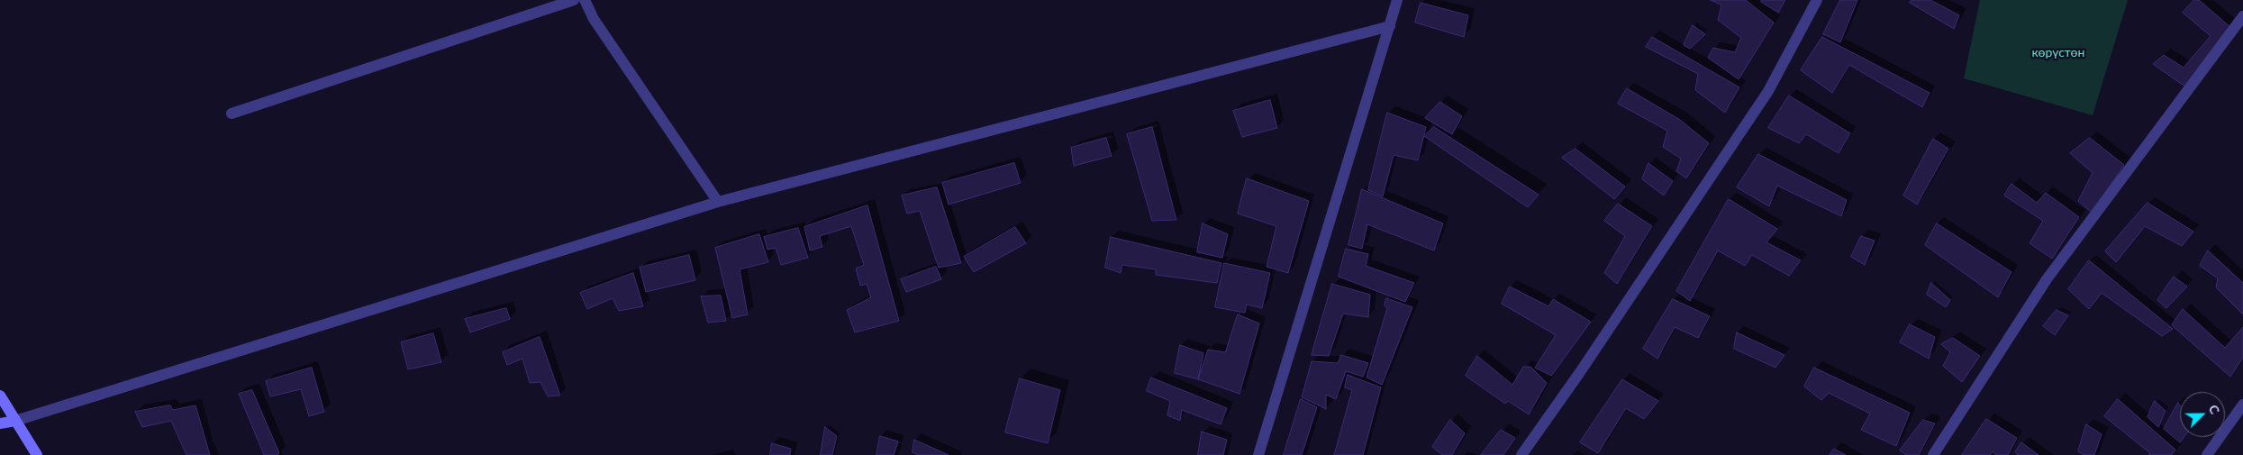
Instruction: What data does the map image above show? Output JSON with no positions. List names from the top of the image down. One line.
{"parks":["көрүстөн"],"north":"top right"}
